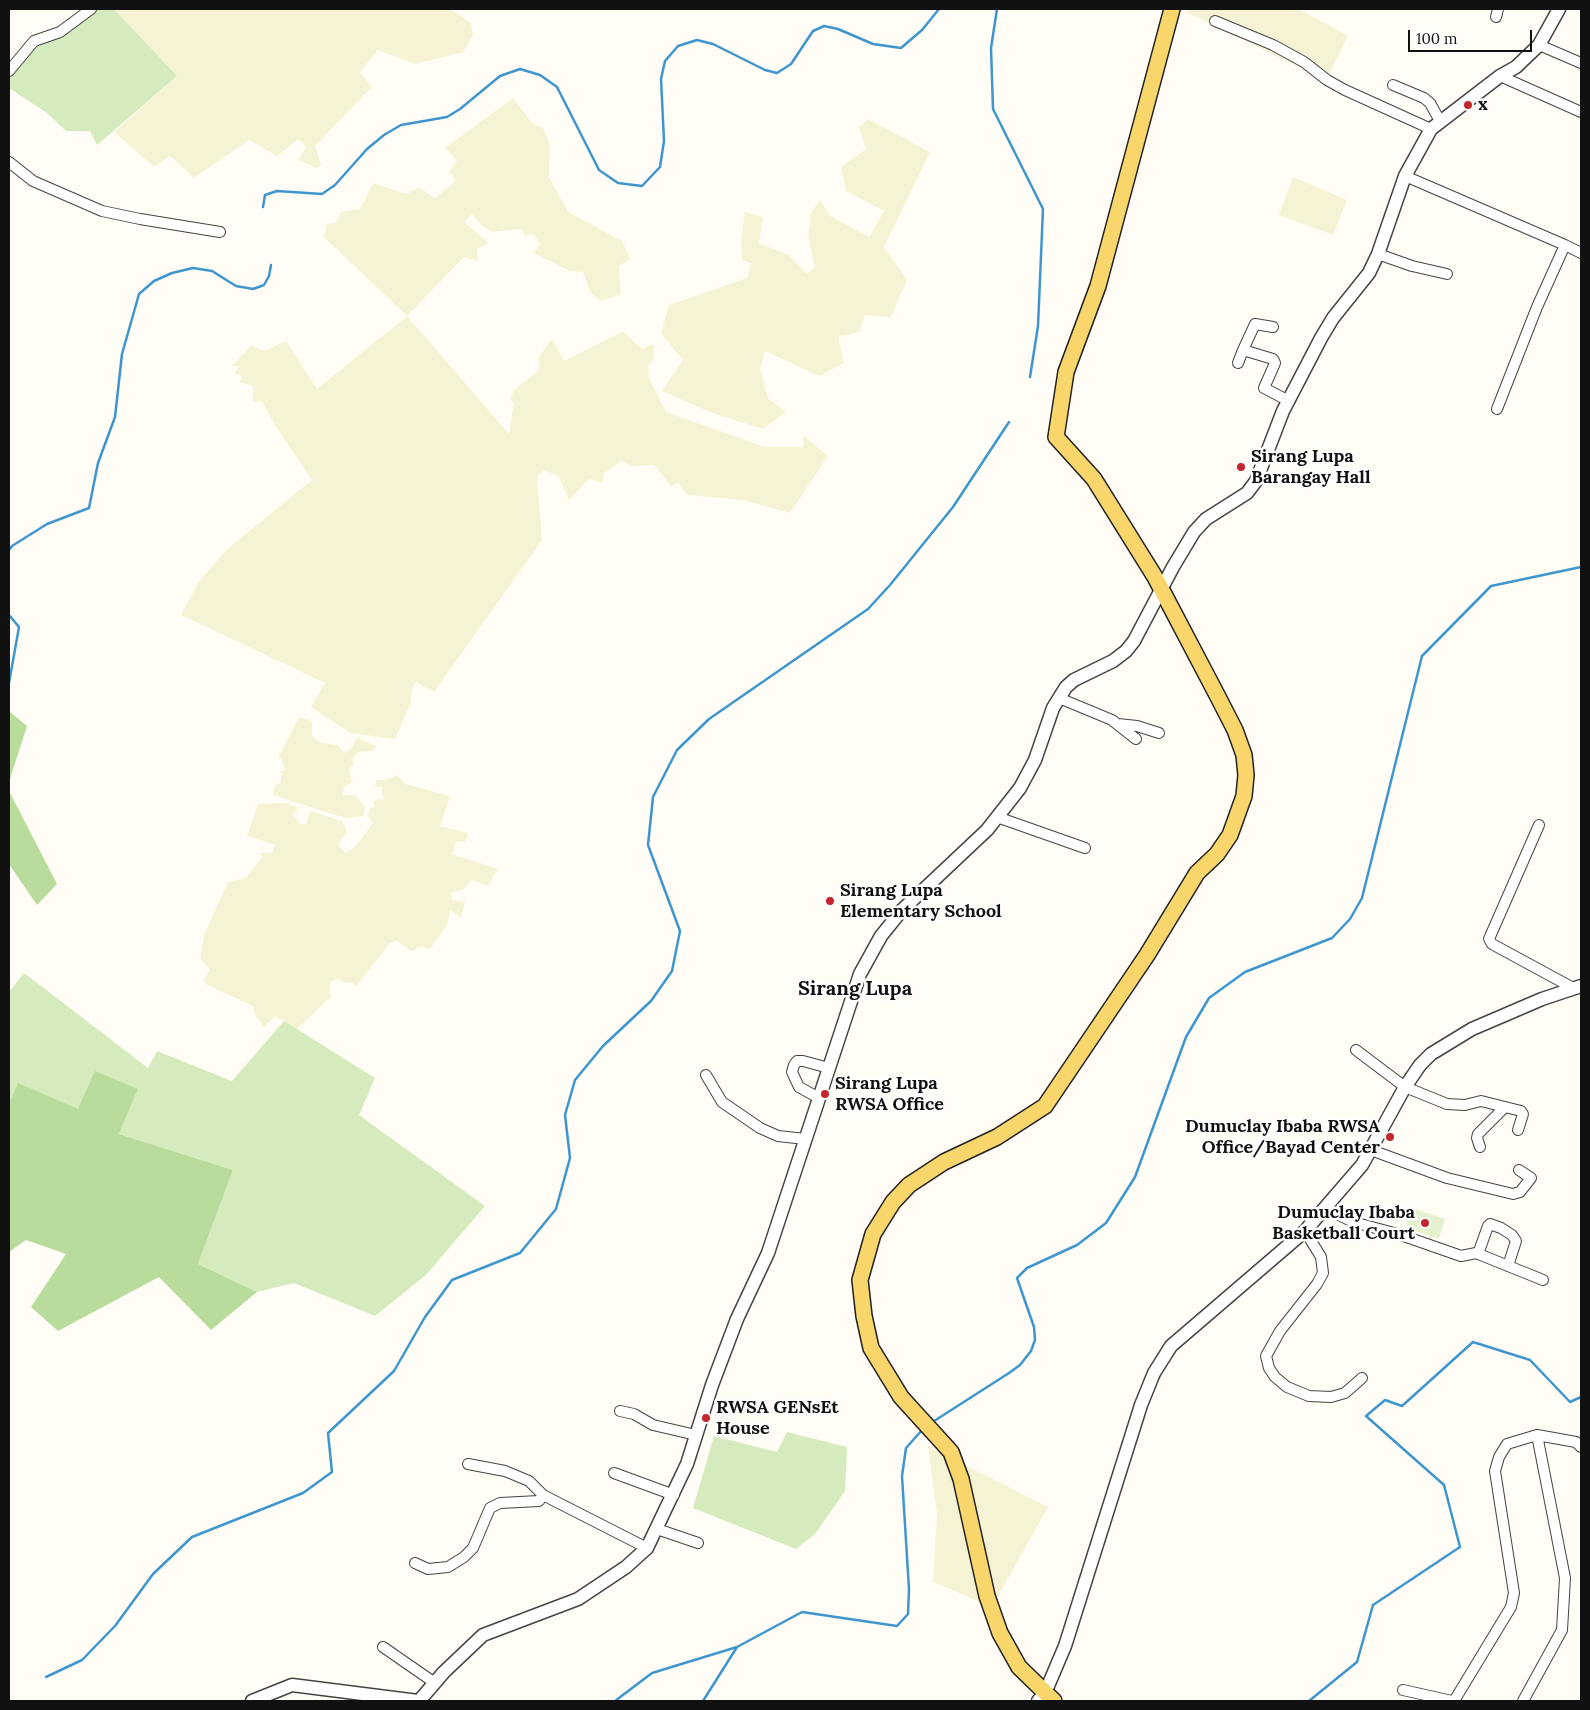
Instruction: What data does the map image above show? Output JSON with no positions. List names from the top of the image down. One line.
{"districts":["Sirang Lupa"],"places":["x","Sirang Lupa Barangay Hall","Sirang Lupa Elementary School","Sirang Lupa RWSA Office","Dumuclay Ibaba RWSA Office/Bayad Center","Dumuclay Ibaba Basketball Court","RWSA GENsEt House"],"scale_bar":"100 m"}
